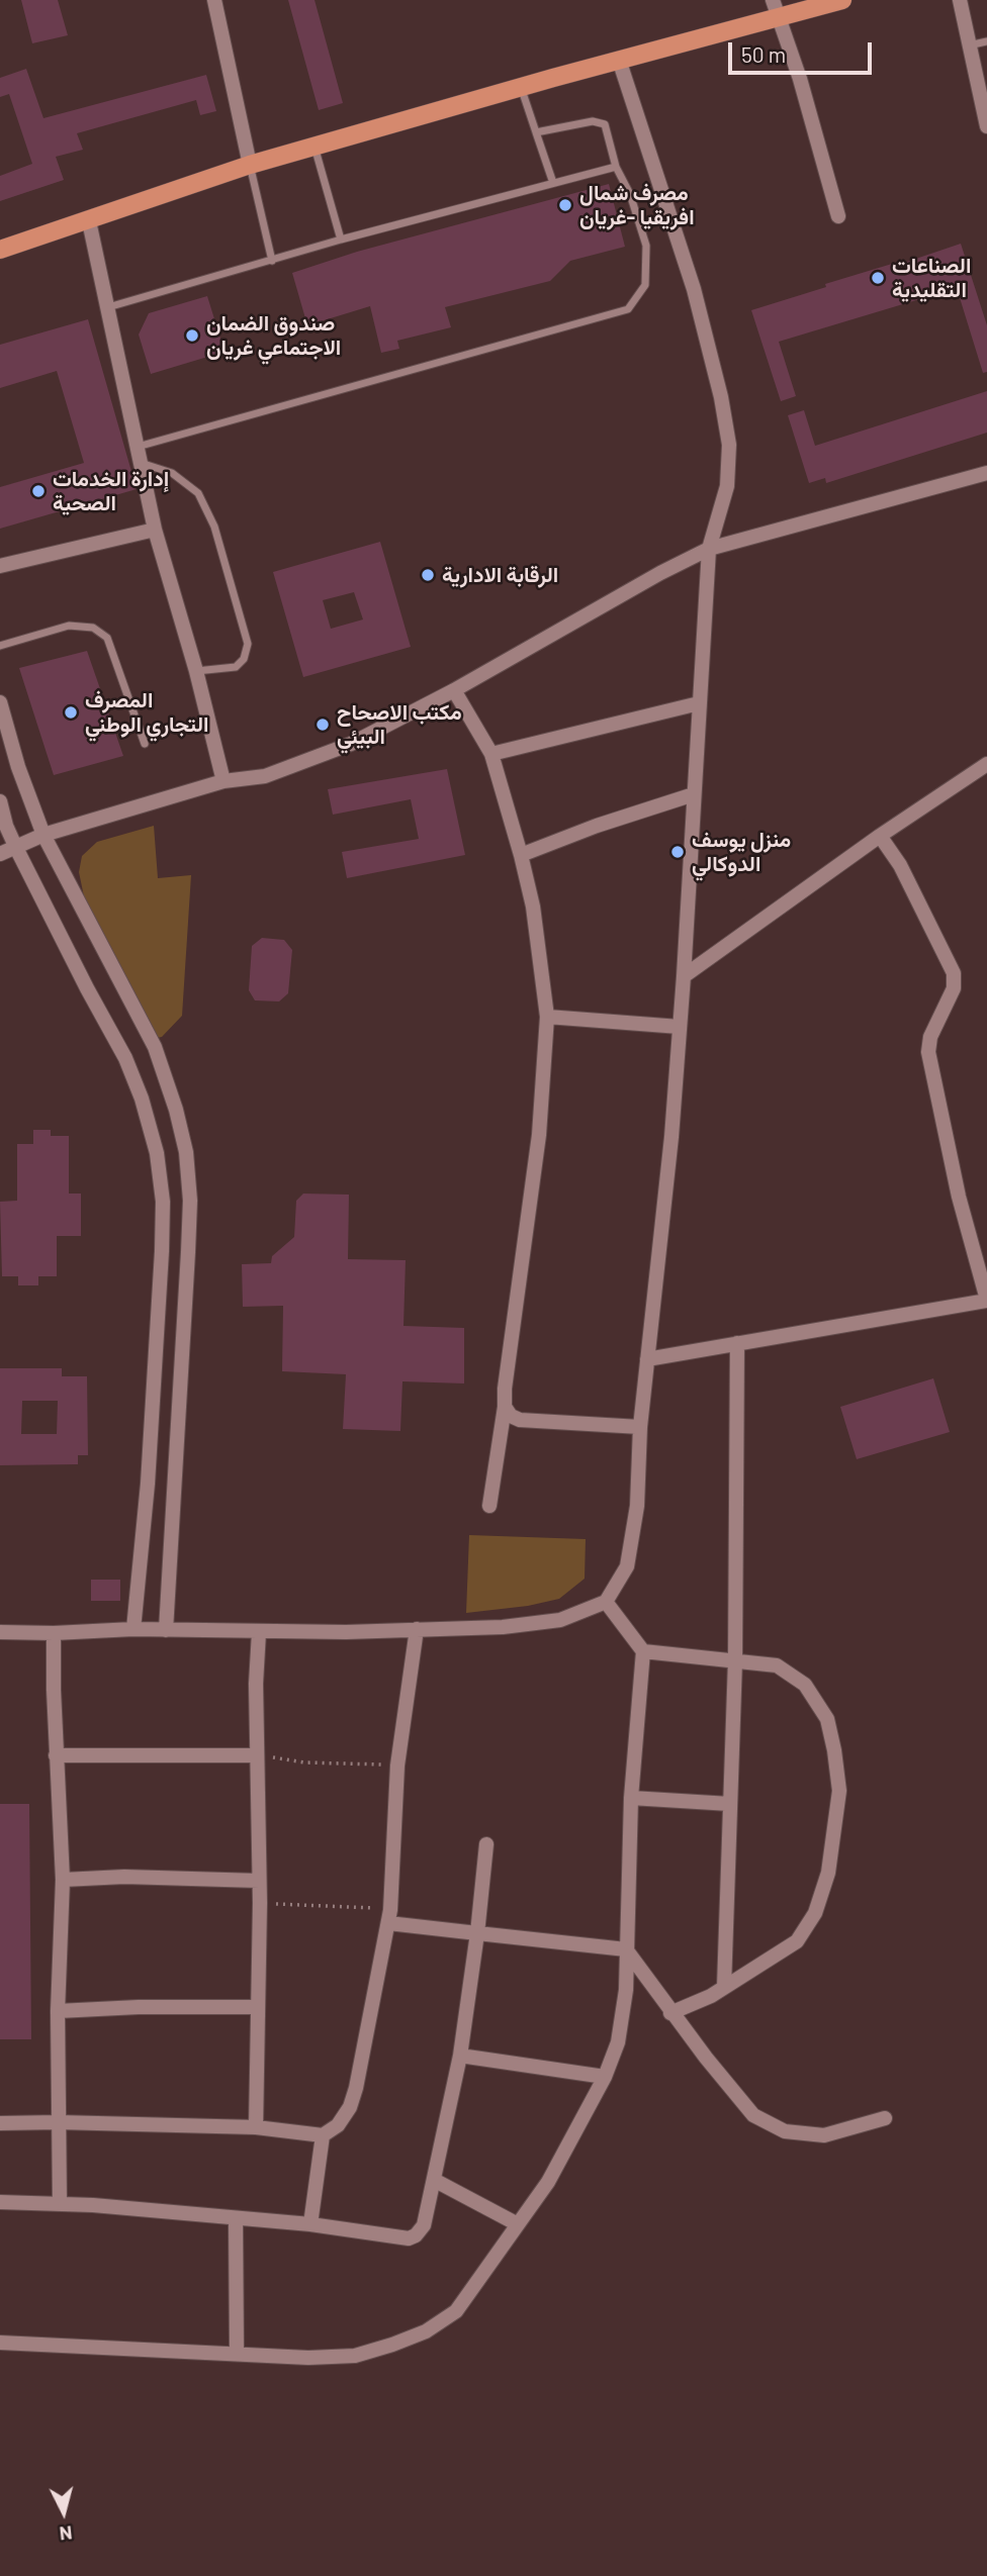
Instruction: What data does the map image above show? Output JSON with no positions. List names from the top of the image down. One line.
{"places":["مصرف شمال افريقيا -غريان","الصناعات التقليدية","صندوق الضمان الاجتماعي غريان","إدارة الخدمات الصحية","الرقابة الادارية","المصرف التجاري الوطني","مكتب الاصحاح البيئي","منزل يوسف الدوكالي"],"scale_bar":"50 m","north":"bottom"}
